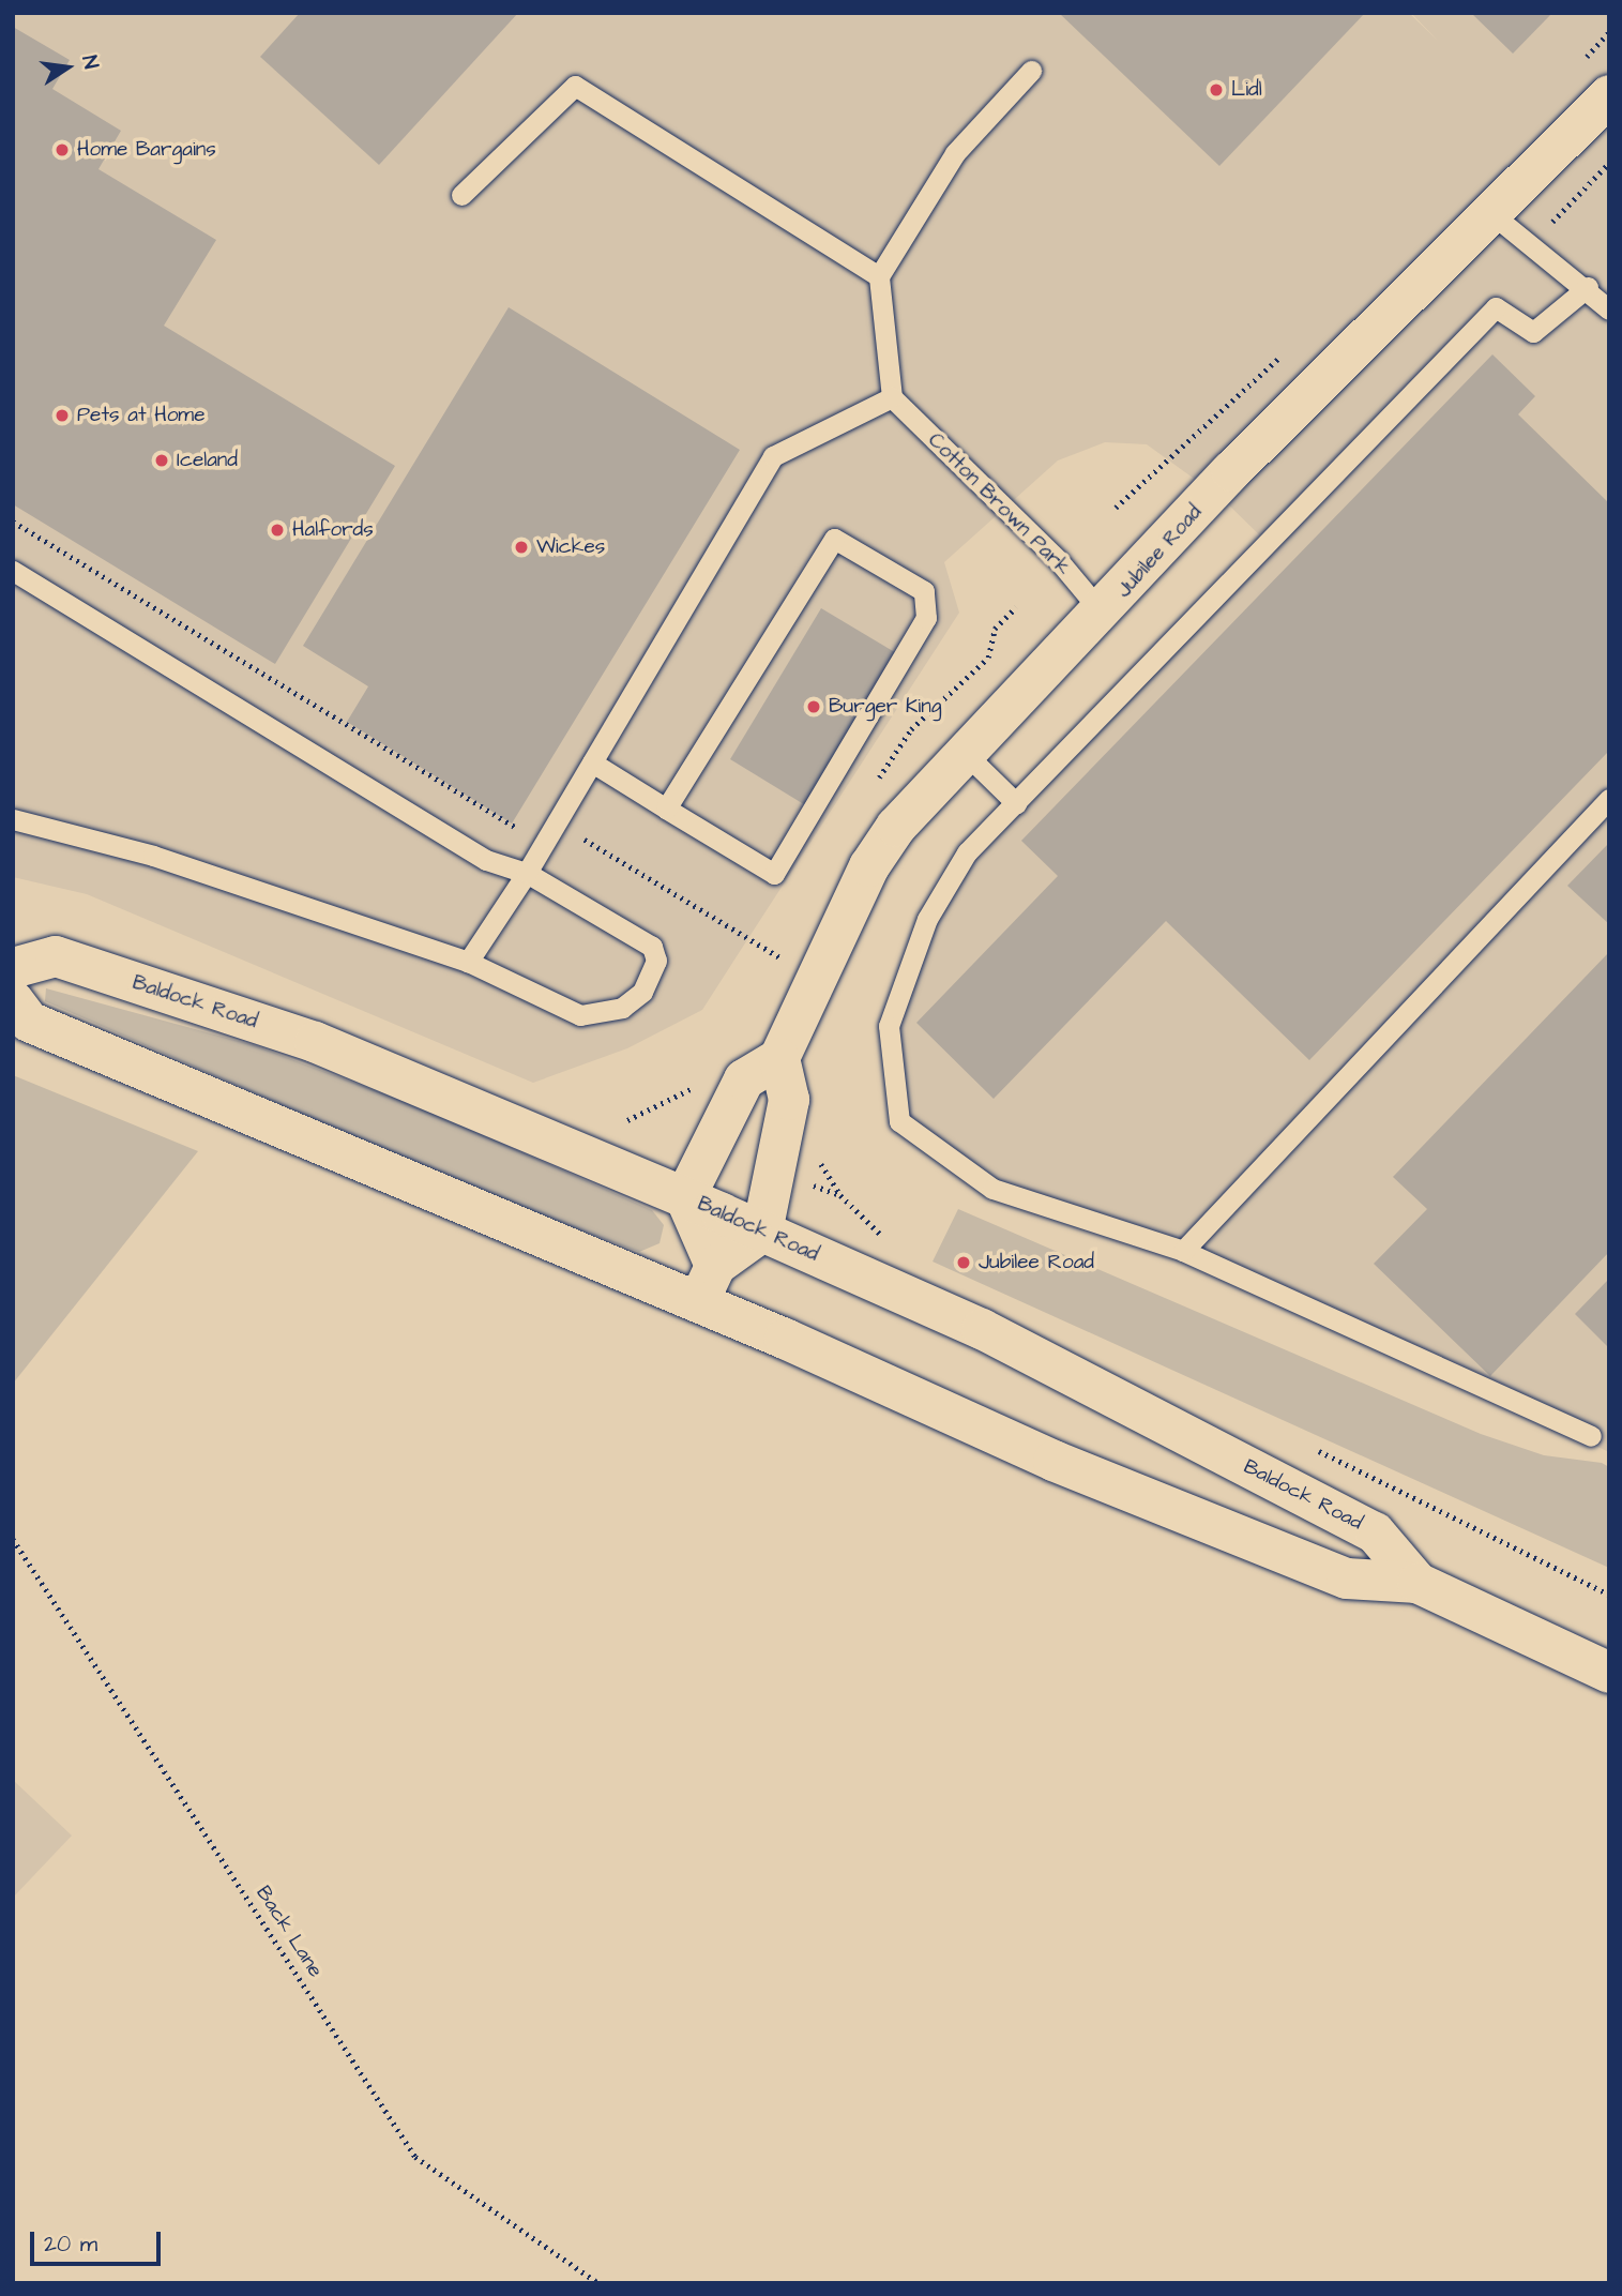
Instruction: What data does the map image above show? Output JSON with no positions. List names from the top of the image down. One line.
{"streets":{"main road":["Jubilee Road","Baldock Road"],"lane":["Cotton Brown Park"],"path":["Back Lane"]},"crossings":[["Cotton Brown Park","Jubilee Road"]],"places":["Lidl","Home Bargains","Pets at Home","Iceland","Halfords","Wickes","Burger King","Jubilee Road"],"scale_bar":"20 m","north":"right"}
